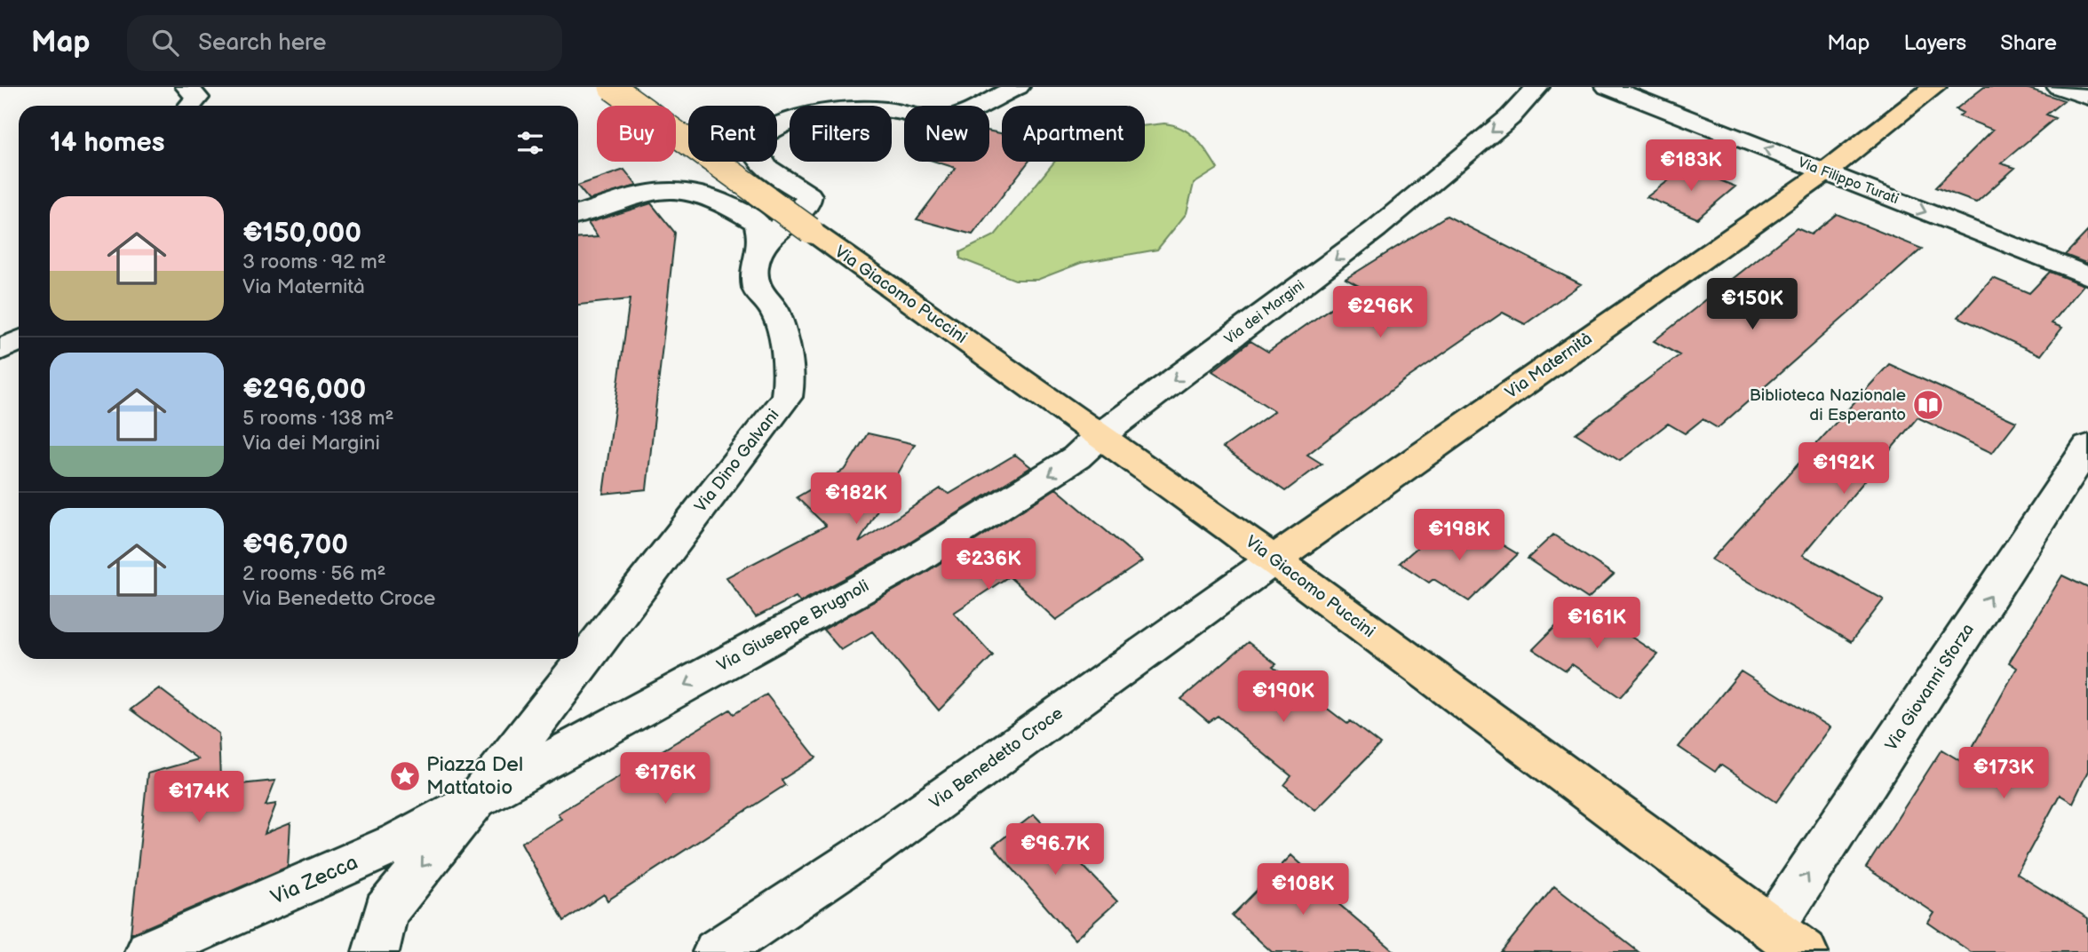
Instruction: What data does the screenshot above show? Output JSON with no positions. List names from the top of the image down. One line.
{"streets":{"main road":["Via Giacomo Puccini","Via Maternità"],"street":["Via Filippo Turati","Via dei Margini","Via Dino Galvani","Via Giuseppe Brugnoli","Via Giovanni Sforza","Via Benedetto Croce","Via Zecca"]},"crossings":[["Via Filippo Turati","Via Maternità"],["Via Giacomo Puccini","Via dei Margini"],["Via Giacomo Puccini","Via Maternità"],["Via Giacomo Puccini","Via Giuseppe Brugnoli"],["Via Giacomo Puccini","Via Giovanni Sforza"],["Via Giacomo Puccini","Via Benedetto Croce"],["Via dei Margini","Via Giuseppe Brugnoli"],["Via Maternità","Via Benedetto Croce"],["Via Dino Galvani","Via Giuseppe Brugnoli"],["Via Dino Galvani","Via Zecca"],["Via Giuseppe Brugnoli","Via Zecca"]],"one_way":["Via dei Margini","Via Giuseppe Brugnoli","Via Giovanni Sforza"],"places":{"library":["Biblioteca Nazionale di Esperanto"],"place":["Piazza Del Mattatoio"]},"page":{"header":"Map","search":"Search here","nav":["Map","Layers","Share"],"chip":["Buy","Rent","Filters","New","Apartment"],"heading":"14 homes","price":["€183K","€150K","€296K","€192K","€182K","€198K","€236K","€161K","€190K","€173K","€176K","€174K","€96.7K","€108K"],"list":[{"name":"€150,000","note":"3 rooms · 92 m² · Via Maternità"},{"name":"€296,000","note":"5 rooms · 138 m² · Via dei Margini"},{"name":"€96,700","note":"2 rooms · 56 m² · Via Benedetto Croce"}]}}
